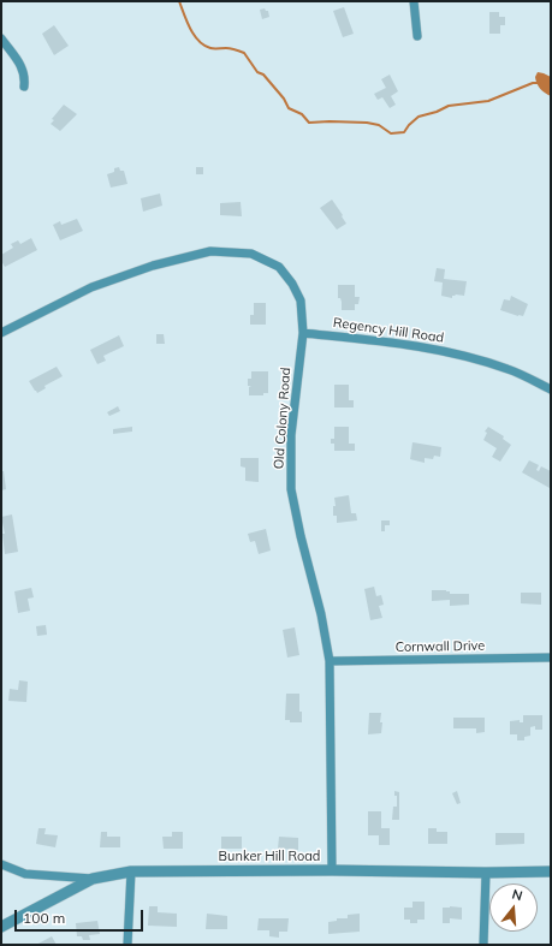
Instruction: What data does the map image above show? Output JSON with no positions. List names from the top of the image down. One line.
{"streets":{"street":["Regency Hill Road","Old Colony Road","Cornwall Drive","Bunker Hill Road"]},"crossings":[["Regency Hill Road","Old Colony Road"],["Old Colony Road","Cornwall Drive"],["Old Colony Road","Bunker Hill Road"]],"scale_bar":"100 m","north":"top"}
